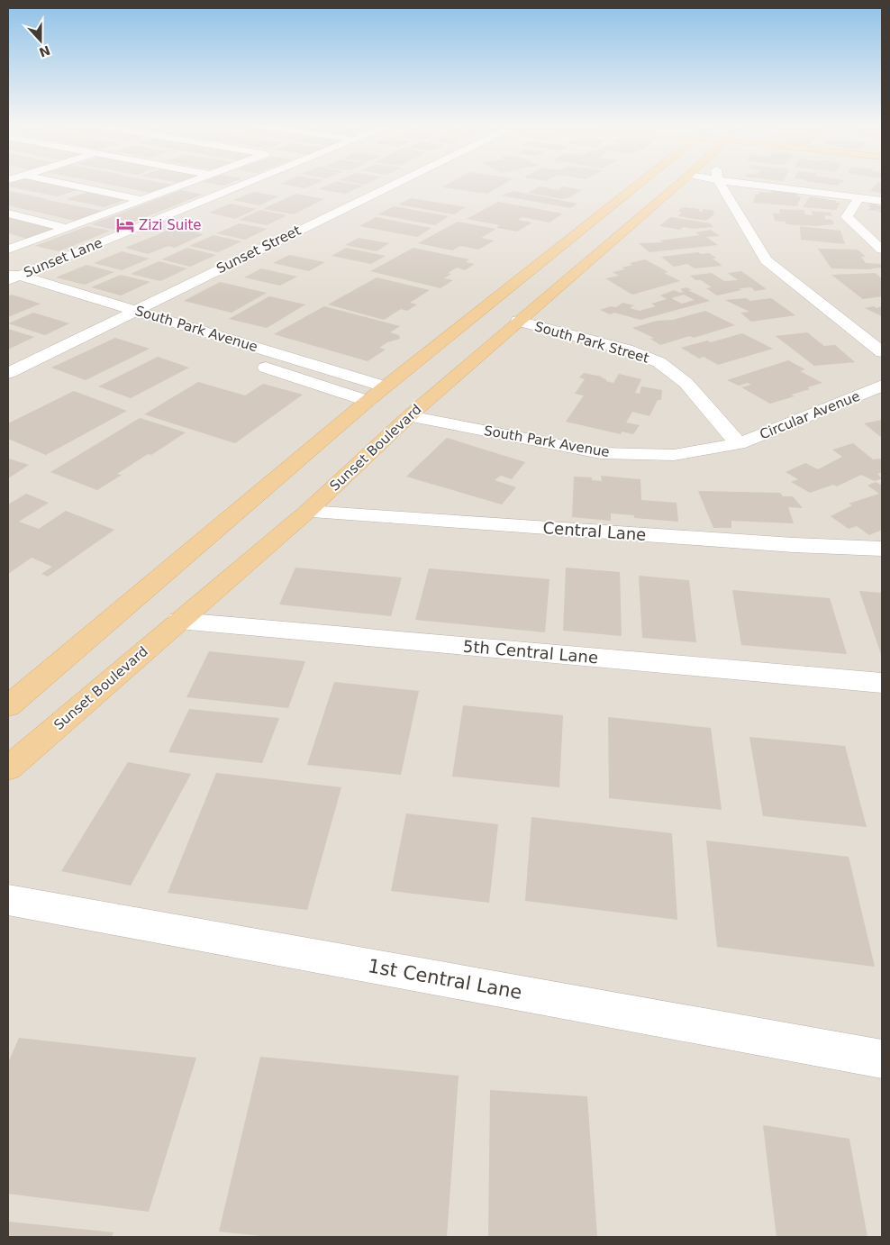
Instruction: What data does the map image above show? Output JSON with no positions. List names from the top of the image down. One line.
{"streets":{"main road":["Sunset Boulevard"],"street":["Sunset Street","Sunset Lane","South Park Avenue","South Park Street","Circular Avenue","Central Lane","5th Central Lane","1st Central Lane"]},"crossings":[["Sunset Street","South Park Avenue"],["Sunset Lane","South Park Avenue"],["South Park Avenue","South Park Street"],["South Park Avenue","Circular Avenue"],["South Park Avenue","Sunset Boulevard"],["South Park Street","Circular Avenue"],["South Park Street","Sunset Boulevard"],["Sunset Boulevard","Central Lane"],["Sunset Boulevard","5th Central Lane"]],"places":{"hotel":["Zizi Suite"]},"north":"bottom"}
